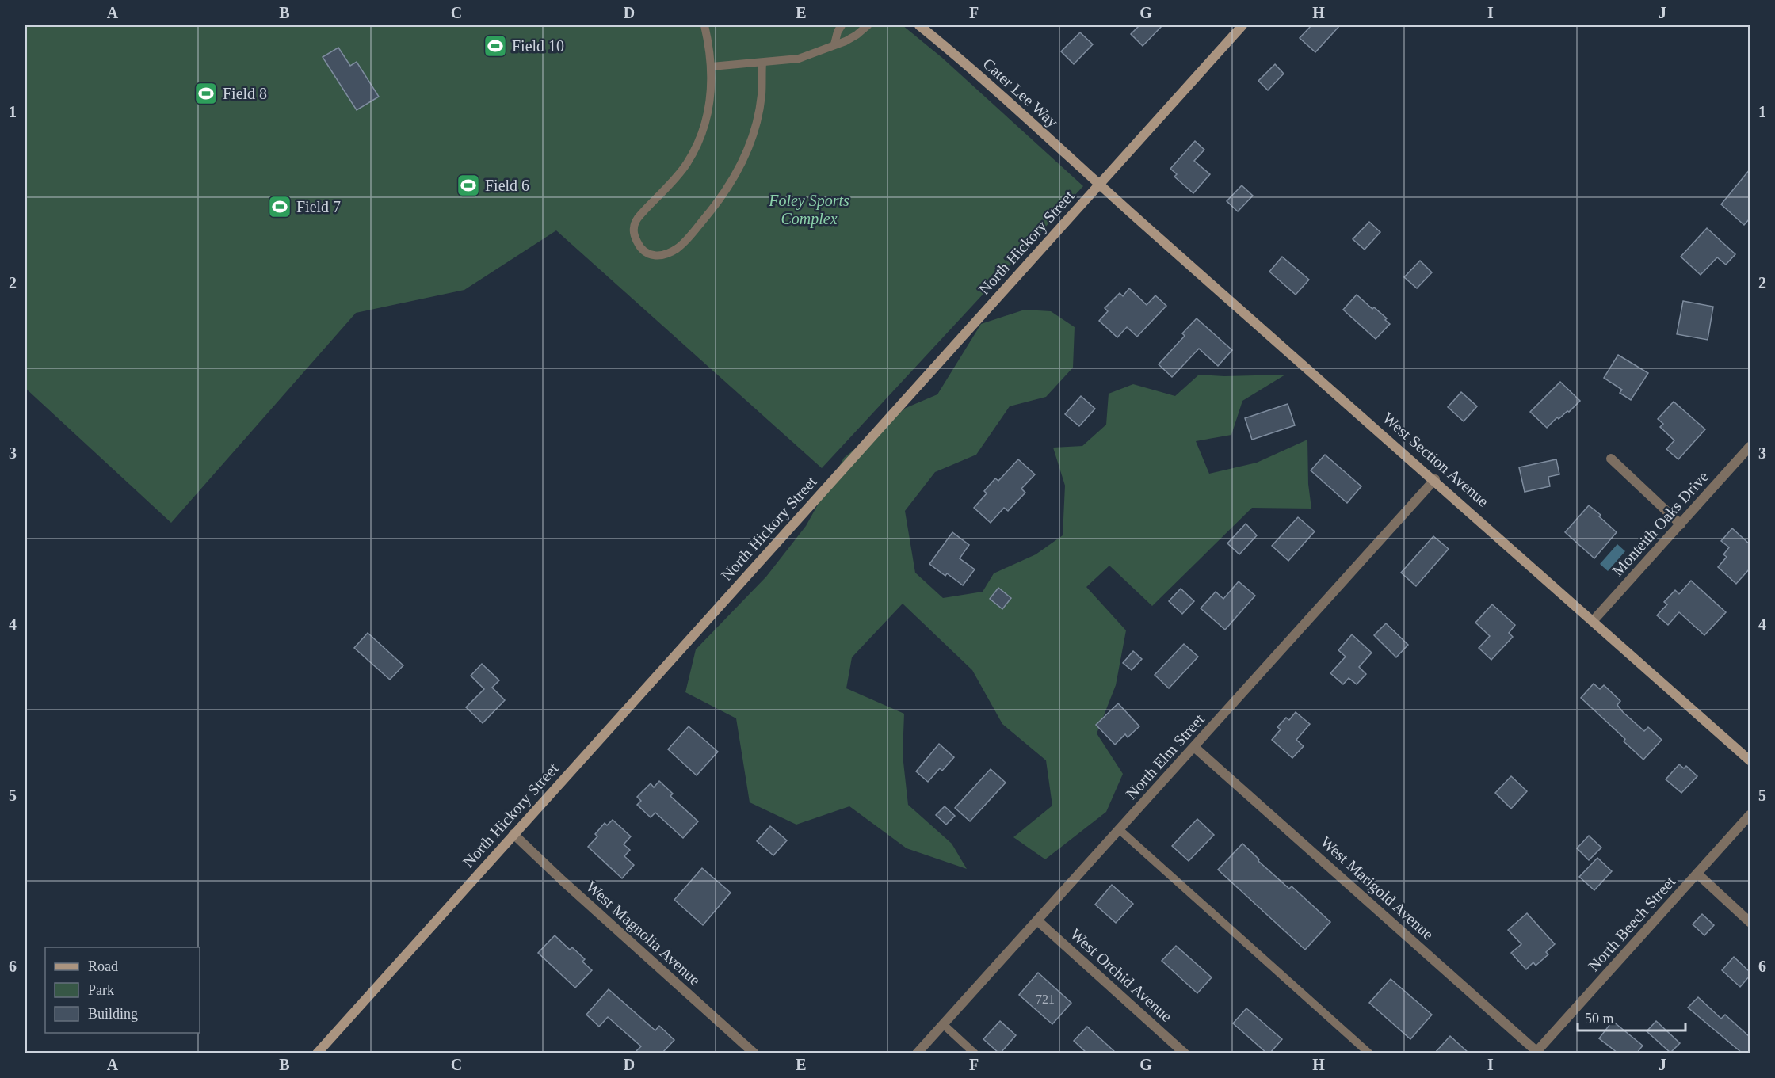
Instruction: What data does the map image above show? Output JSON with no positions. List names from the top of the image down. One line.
{"streets":{"street":["Cater Lee Way","North Hickory Street","West Section Avenue","Monteith Oaks Drive","North Elm Street","West Marigold Avenue","North Beech Street","West Magnolia Avenue","West Orchid Avenue"]},"crossings":[["Cater Lee Way","North Hickory Street"],["Cater Lee Way","West Section Avenue"],["North Hickory Street","West Section Avenue"],["North Hickory Street","West Magnolia Avenue"],["West Section Avenue","Monteith Oaks Drive"],["West Section Avenue","North Elm Street"],["North Elm Street","West Marigold Avenue"],["North Elm Street","West Orchid Avenue"],["West Marigold Avenue","North Beech Street"]],"parks":["Foley Sports Complex"],"places":{"sports":["Field 10","Field 8","Field 6","Field 7"]},"house_numbers":["721"],"legend":["Road","Park","Building"],"scale_bar":"50 m","grid":{"columns":["A","B","C","D","E","F","G","H","I","J"],"rows":["1","2","3","4","5","6"]}}
